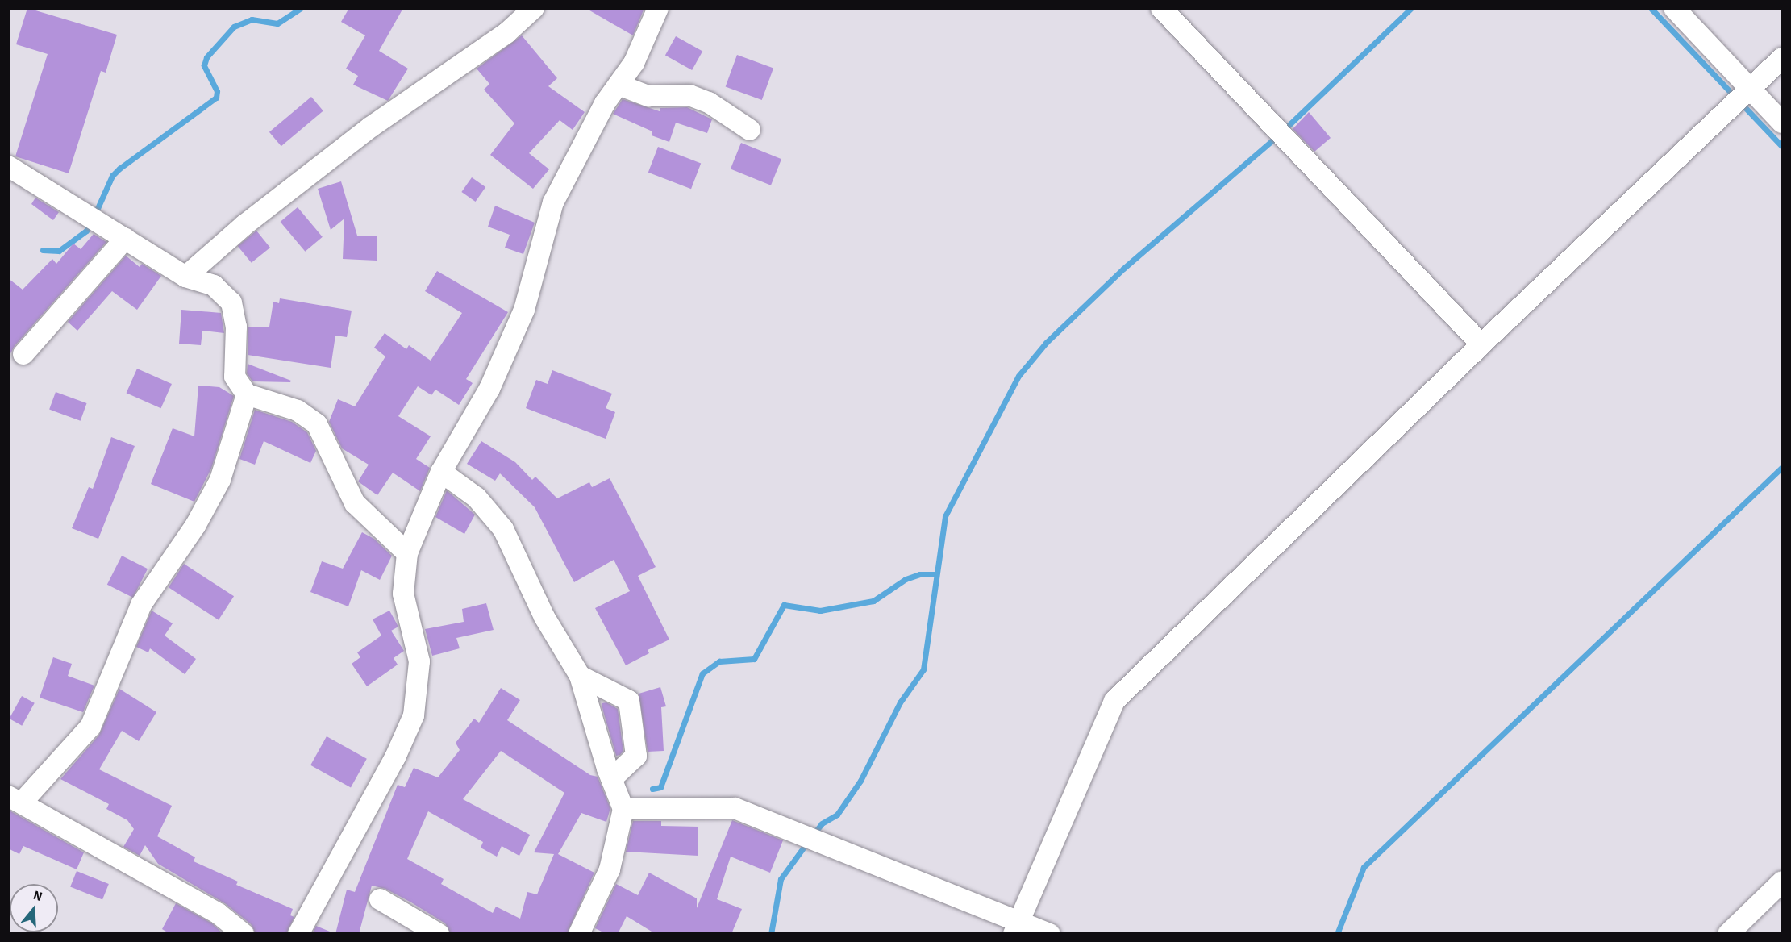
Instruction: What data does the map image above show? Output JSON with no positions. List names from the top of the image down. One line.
{"north":"top"}
